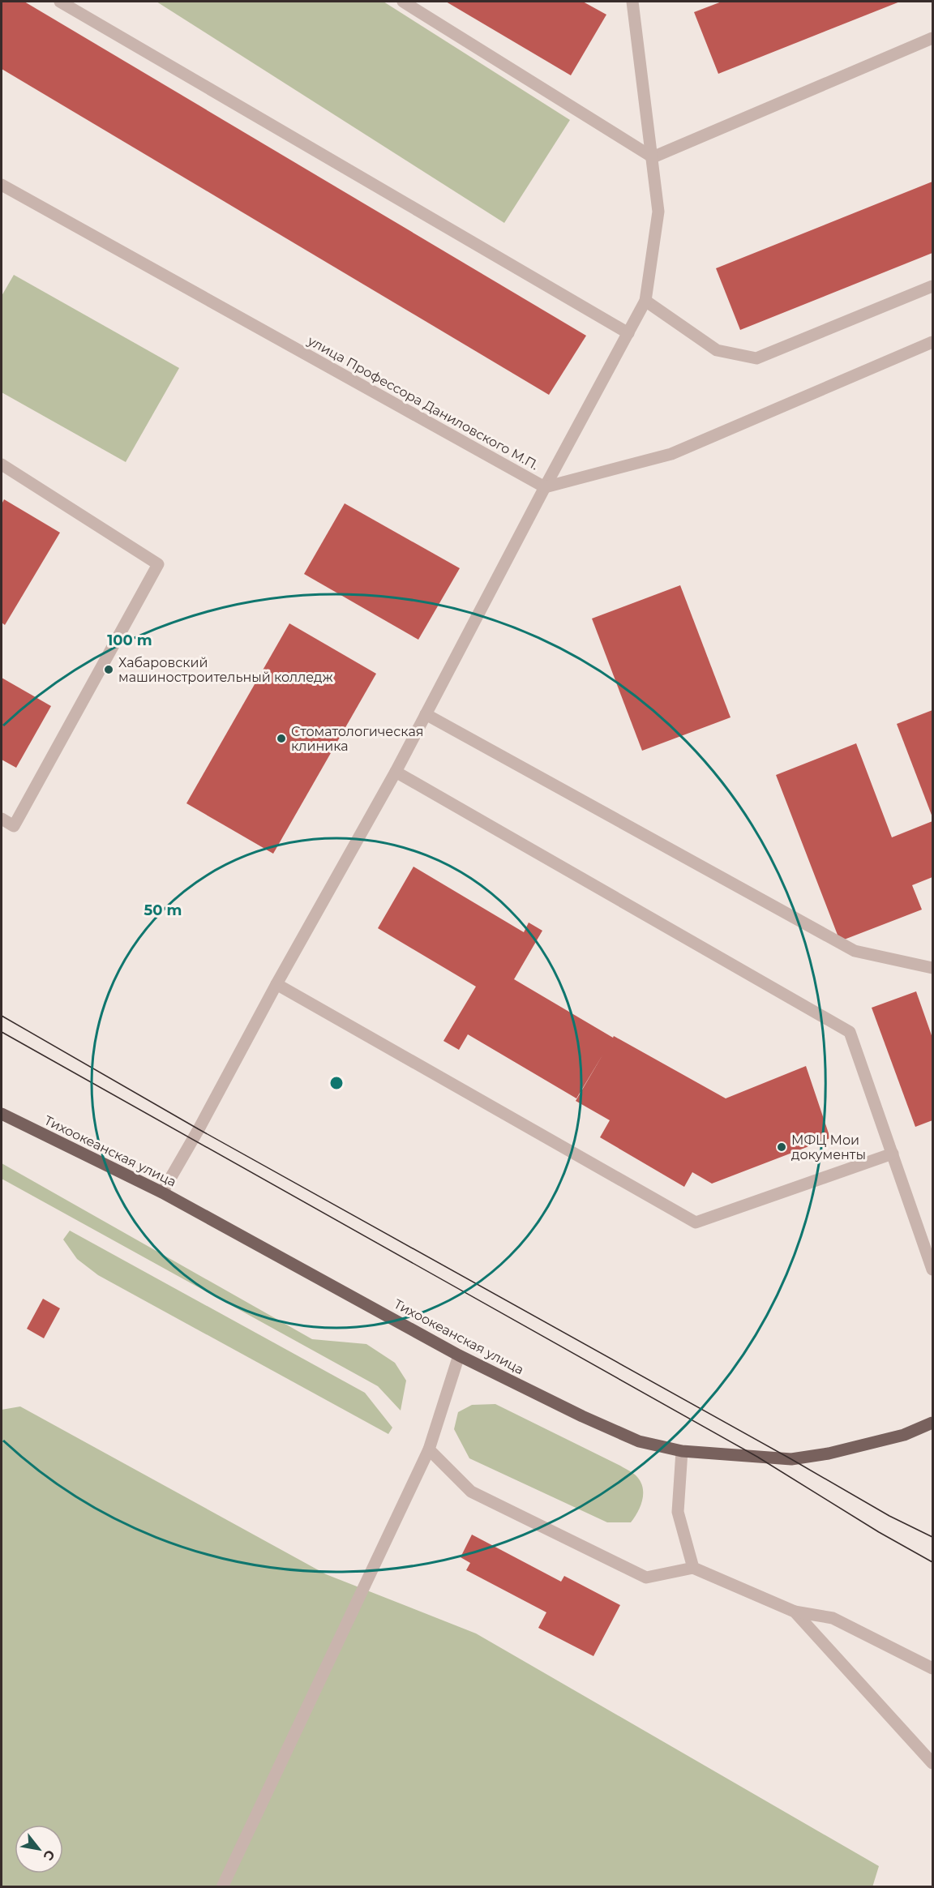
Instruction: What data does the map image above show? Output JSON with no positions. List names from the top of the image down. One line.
{"streets":{"main road":["Тихоокеанская улица"],"street":["улица Профессора Даниловского М.П."]},"places":["Хабаровский машиностроительный колледж","Стоматологическая клиника","МФЦ Мои документы"],"north":"bottom right","rings":["100 m","50 m"]}
